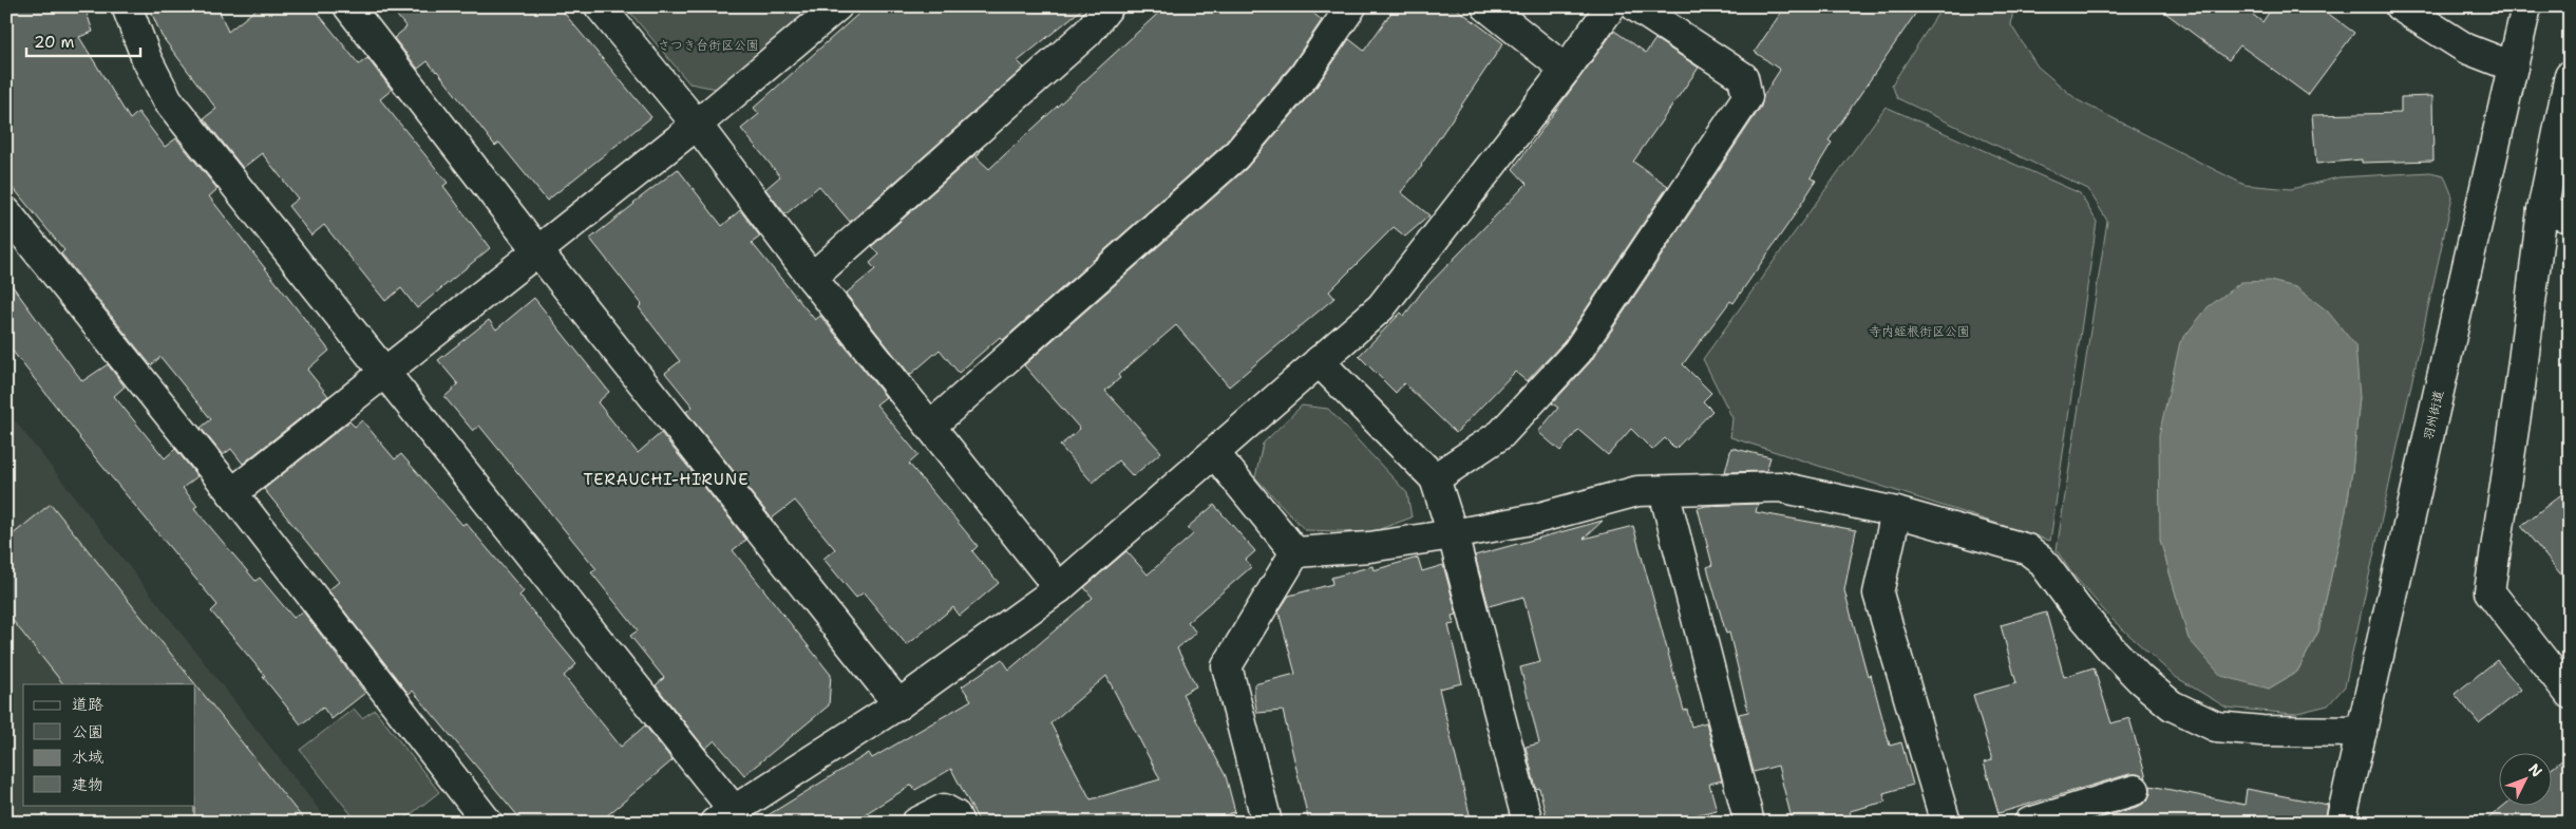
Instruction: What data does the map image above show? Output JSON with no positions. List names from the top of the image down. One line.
{"streets":{"street":["羽州街道"]},"districts":["TERAUCHI-HIRUNE"],"parks":["さつき台街区公園","寺内蛭根街区公園"],"legend":["道路","公園","水域","建物"],"scale_bar":"20 m","north":"top right"}
